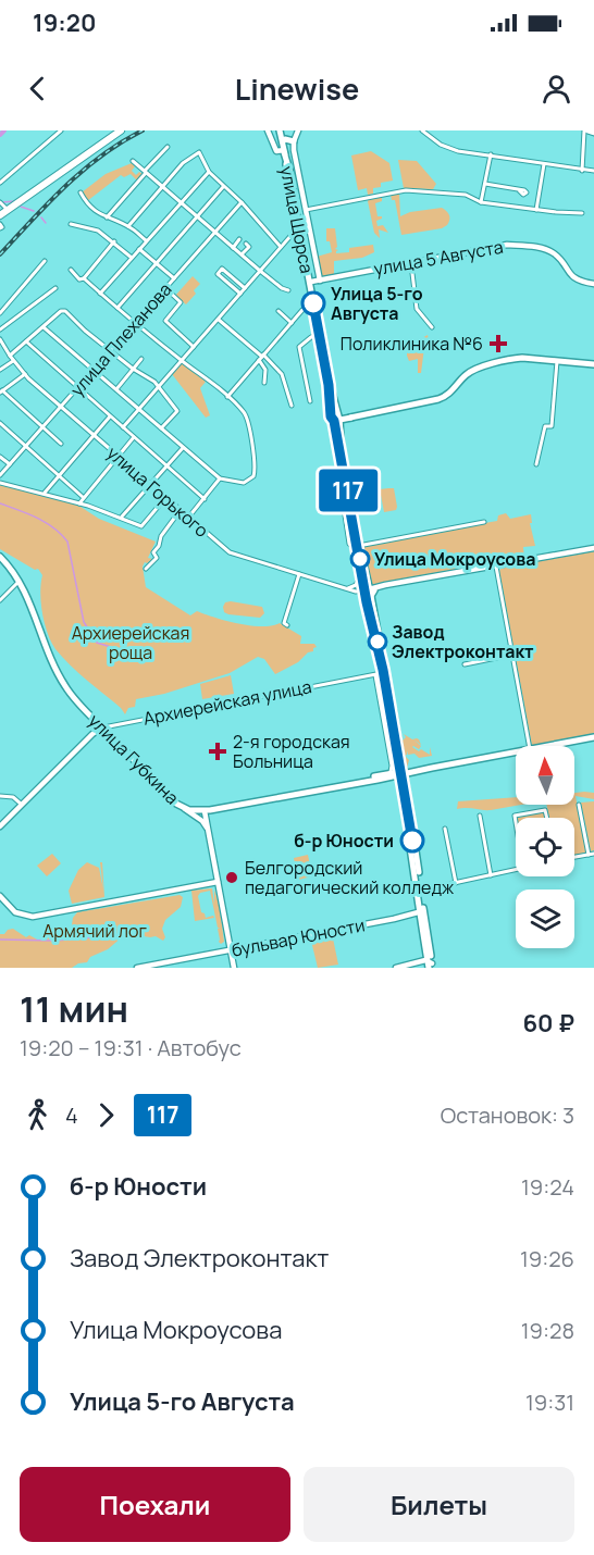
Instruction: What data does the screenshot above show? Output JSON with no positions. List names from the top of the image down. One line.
{"streets":{"main road":["улица Щорса","улица Губкина"],"street":["улица 5 Августа","улица Плеханова","улица Горького","Архиерейская улица","бульвар Юности"]},"crossings":[["улица Щорса","улица 5 Августа"],["улица Плеханова","улица Горького"],["Архиерейская улица","улица Губкина"]],"parks":["Архиерейская роща","Армячий лог"],"places":{"other":["Улица 5-го Августа","Улица Мокроусова","Завод Электроконтакт","б-р Юности","Белгородский педагогический колледж"],"health":["Поликлиника №6","2-я городская Больница"]},"lines":["bus line 117"],"north":"top","page":{"status":"19:20","header":"Linewise","on_map":"117","heading":["11 мин","19:20 – 19:31 · Автобус","60 ₽"],"legs":["4","117","Остановок: 3"],"list":[{"name":"б-р Юности","value":"19:24"},{"name":"Завод Электроконтакт","value":"19:26"},{"name":"Улица Мокроусова","value":"19:28"},{"name":"Улица 5-го Августа","value":"19:31"}],"buttons":["Поехали","Билеты"]}}
